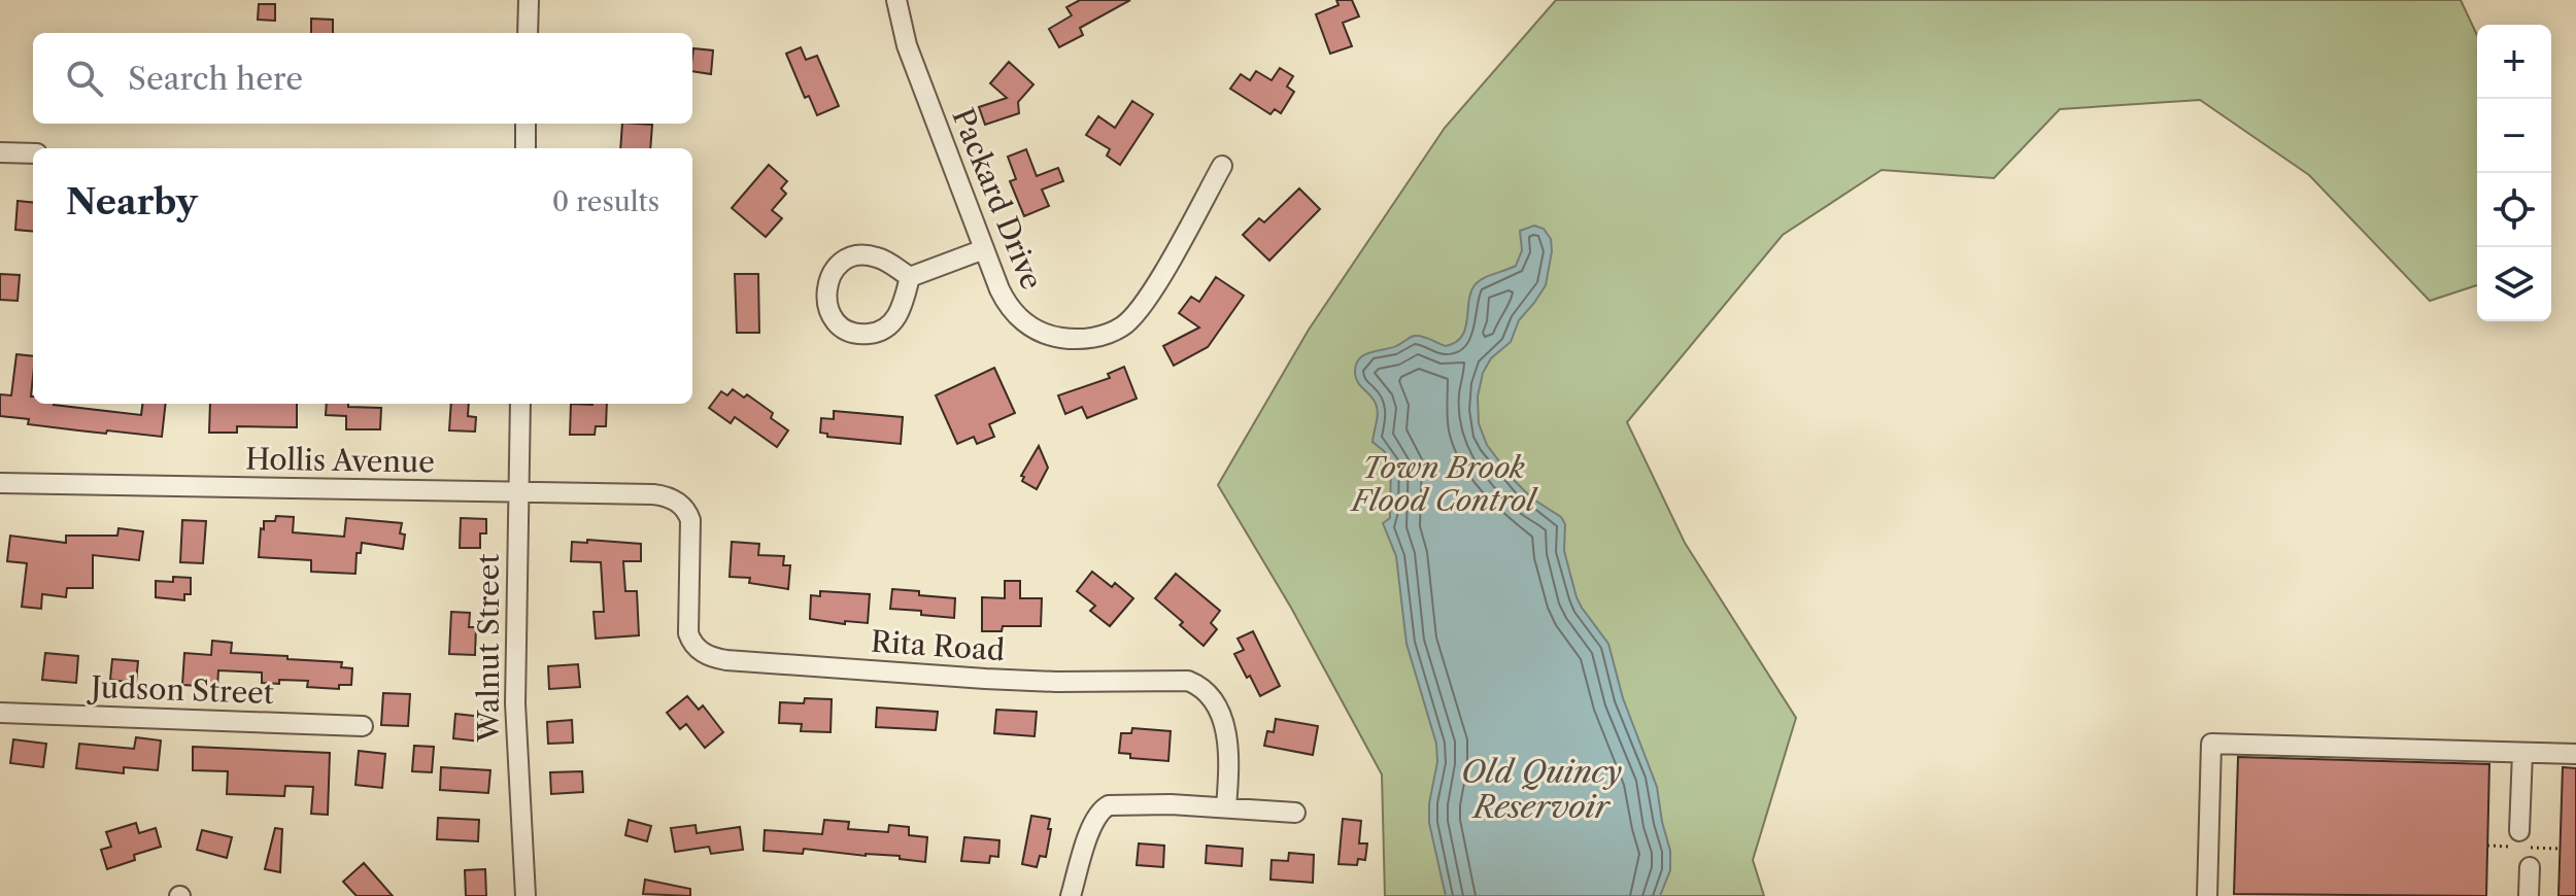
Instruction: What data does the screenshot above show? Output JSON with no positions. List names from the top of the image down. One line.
{"streets":{"street":["Packard Drive","Hollis Avenue","Rita Road","Walnut Street","Judson Street"]},"crossings":[["Hollis Avenue","Rita Road"],["Hollis Avenue","Walnut Street"]],"water":["Old Quincy Reservoir"],"parks":["Town Brook Flood Control"],"page":{"map_buttons":["+","−"],"search":"Search here","heading":["Nearby","0 results"]}}
